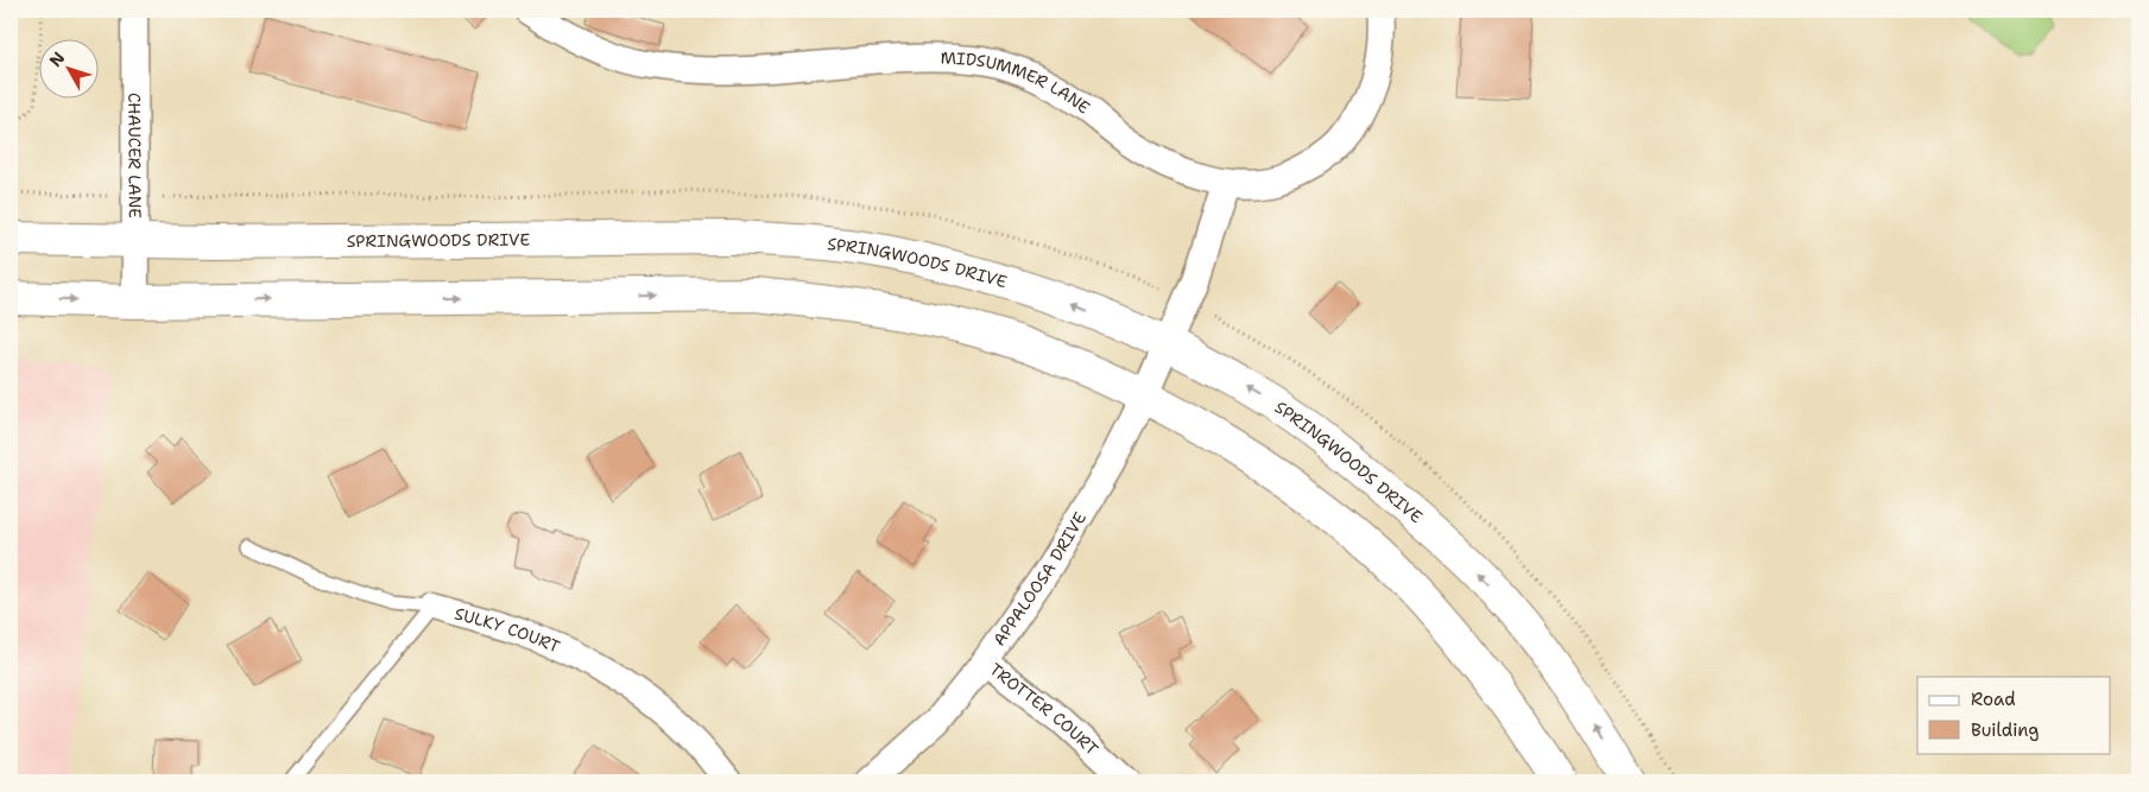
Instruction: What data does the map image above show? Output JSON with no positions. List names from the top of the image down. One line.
{"streets":{"street":["MIDSUMMER LANE","CHAUCER LANE","SPRINGWOODS DRIVE","APPALOOSA DRIVE","SULKY COURT","TROTTER COURT"]},"crossings":[["MIDSUMMER LANE","APPALOOSA DRIVE"],["CHAUCER LANE","SPRINGWOODS DRIVE"],["SPRINGWOODS DRIVE","APPALOOSA DRIVE"],["APPALOOSA DRIVE","TROTTER COURT"]],"legend":["Road","Building"],"north":"top left"}
